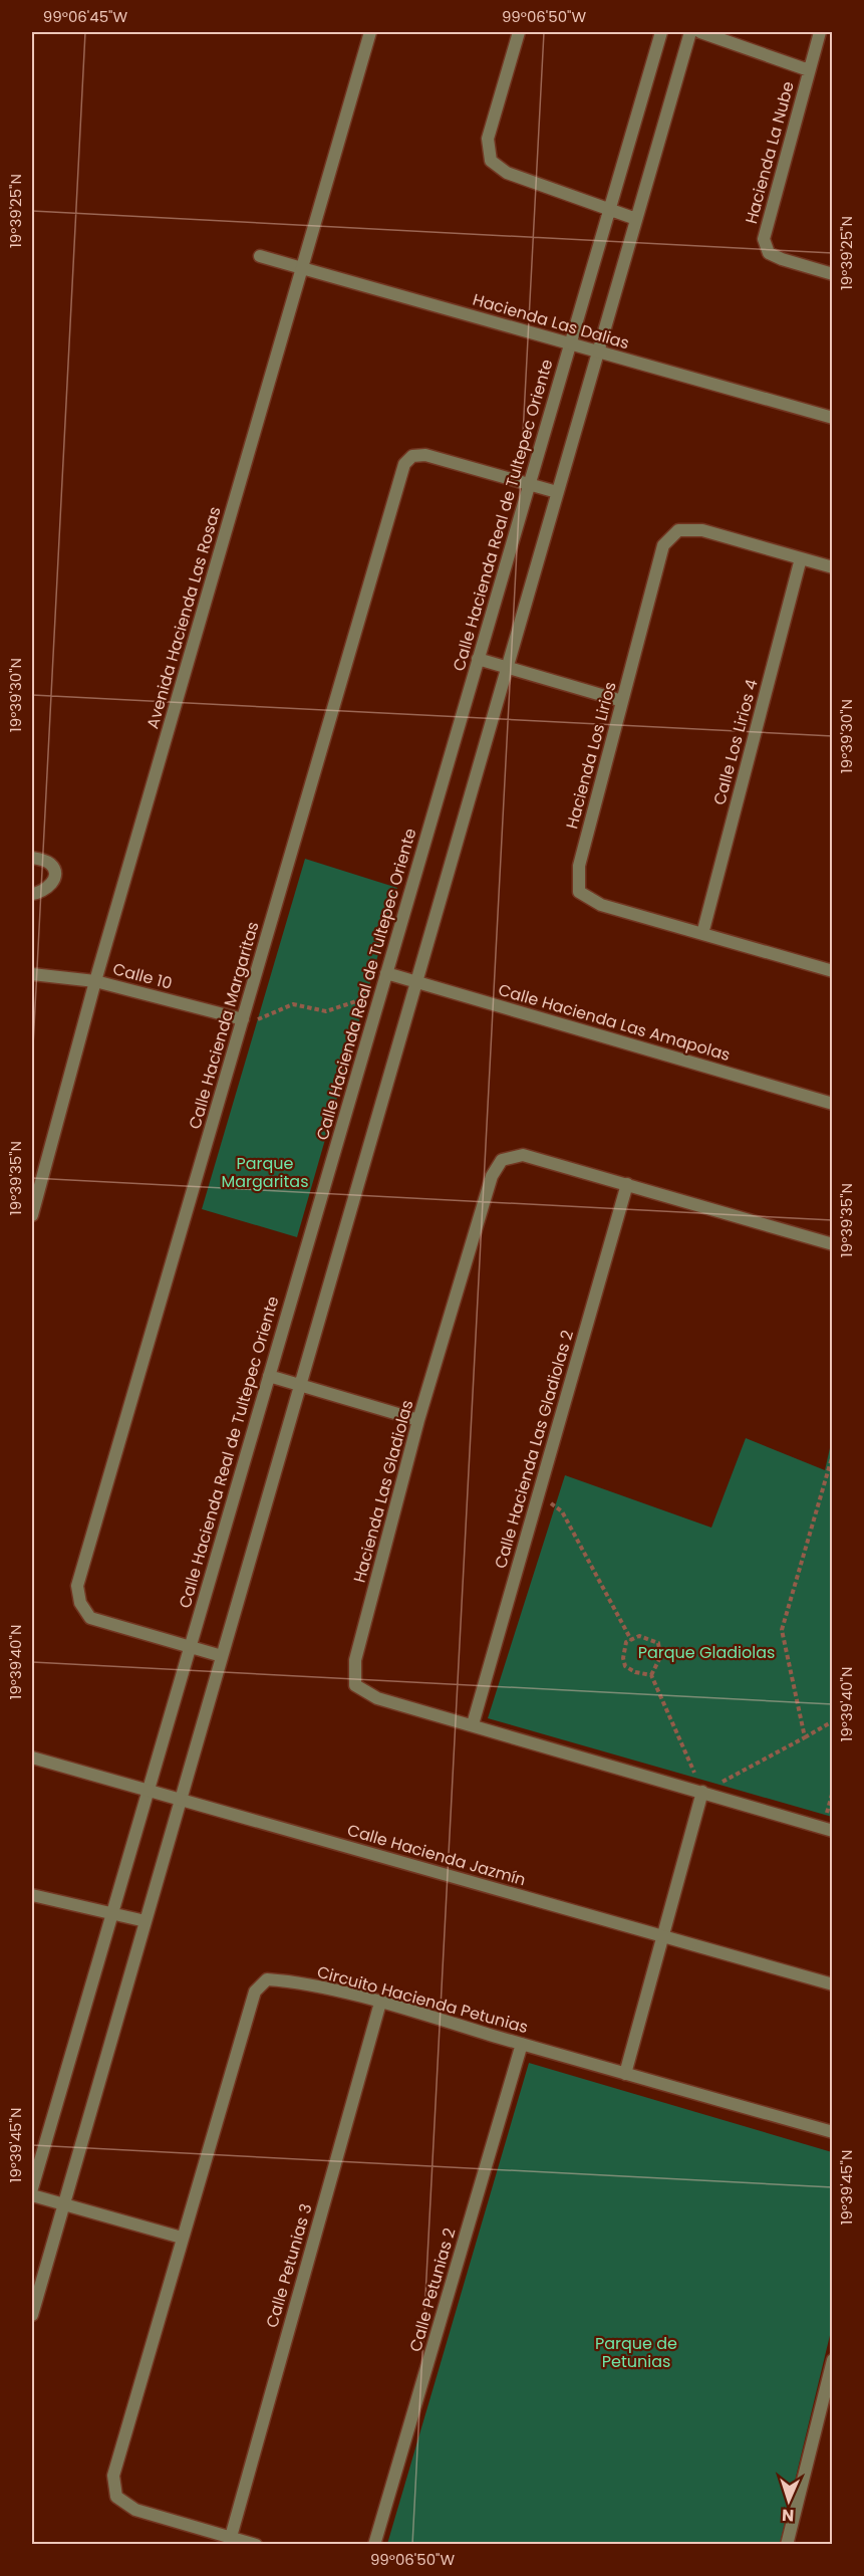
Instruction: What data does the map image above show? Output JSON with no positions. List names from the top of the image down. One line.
{"streets":{"street":["Hacienda La Nube","Hacienda Las Dalias","Calle Hacienda Real de Tultepec Oriente","Avenida Hacienda Las Rosas","Calle Los Lirios 4","Hacienda Los Lirios","Calle 10","Calle Hacienda Las Amapolas","Calle Hacienda Margaritas","Calle Hacienda Las Gladiolas 2","Hacienda Las Gladiolas","Calle Hacienda Jazmín","Circuito Hacienda Petunias","Calle Petunias 3","Calle Petunias 2"]},"crossings":[["Hacienda Las Dalias","Calle Hacienda Real de Tultepec Oriente"],["Hacienda Las Dalias","Avenida Hacienda Las Rosas"],["Calle Hacienda Real de Tultepec Oriente","Calle Hacienda Las Amapolas"],["Calle Hacienda Real de Tultepec Oriente","Calle Hacienda Margaritas"],["Calle Hacienda Real de Tultepec Oriente","Calle Hacienda Jazmín"],["Avenida Hacienda Las Rosas","Calle 10"],["Calle Los Lirios 4","Hacienda Los Lirios"],["Calle 10","Calle Hacienda Margaritas"],["Calle Hacienda Las Gladiolas 2","Hacienda Las Gladiolas"],["Circuito Hacienda Petunias","Calle Petunias 3"],["Circuito Hacienda Petunias","Calle Petunias 2"]],"parks":["Parque Margaritas","Parque Gladiolas","Parque de Petunias"],"north":"bottom","coordinates":["99°06'45\"W","99°06'50\"W","19°39'25\"N","19°39'30\"N","19°39'35\"N","19°39'40\"N","19°39'45\"N"]}
